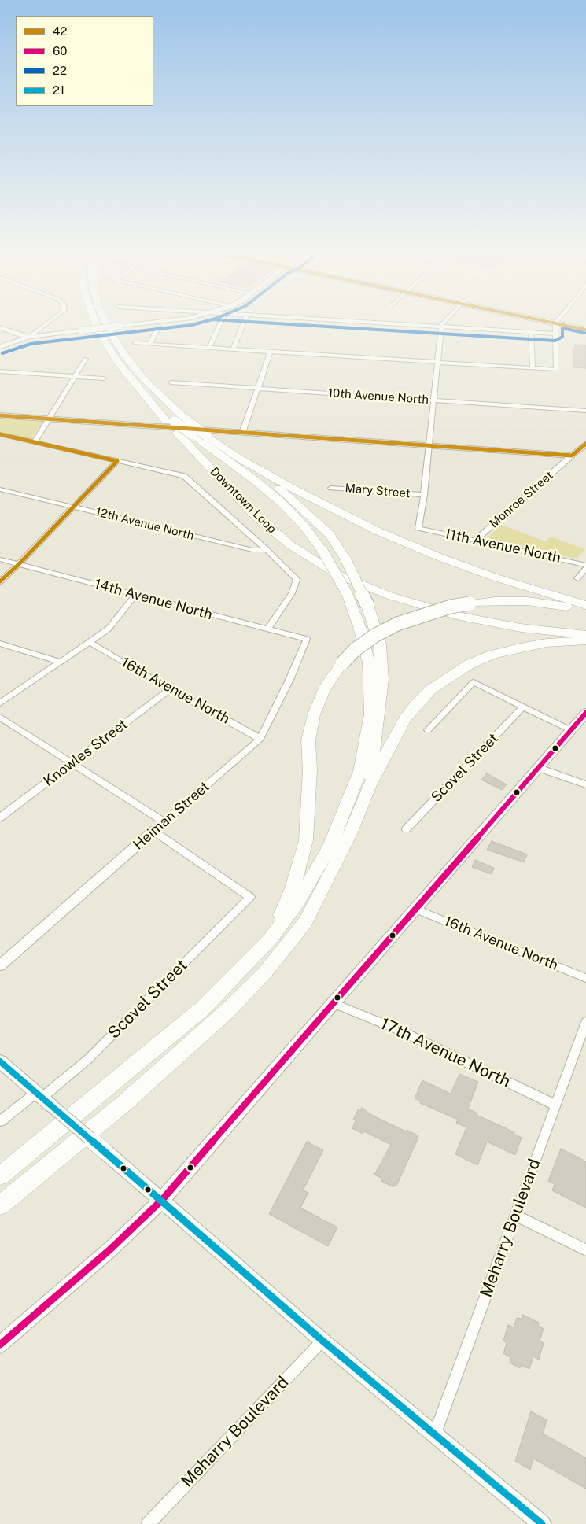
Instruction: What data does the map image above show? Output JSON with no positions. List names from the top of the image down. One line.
{"streets":{"highway":["Downtown Loop"],"street":["10th Avenue North","Mary Street","Monroe Street","12th Avenue North","11th Avenue North","14th Avenue North","16th Avenue North","Knowles Street","Scovel Street","Heiman Street","17th Avenue North","Meharry Boulevard"]},"crossings":[["Mary Street","11th Avenue North"],["Monroe Street","11th Avenue North"],["14th Avenue North","Heiman Street"],["16th Avenue North","Knowles Street"],["16th Avenue North","Heiman Street"],["Scovel Street","Heiman Street"],["17th Avenue North","Meharry Boulevard"]],"lines":["transit line 42","transit line 22","transit line 60","transit line 21"],"legend":["42","60","22","21"]}
